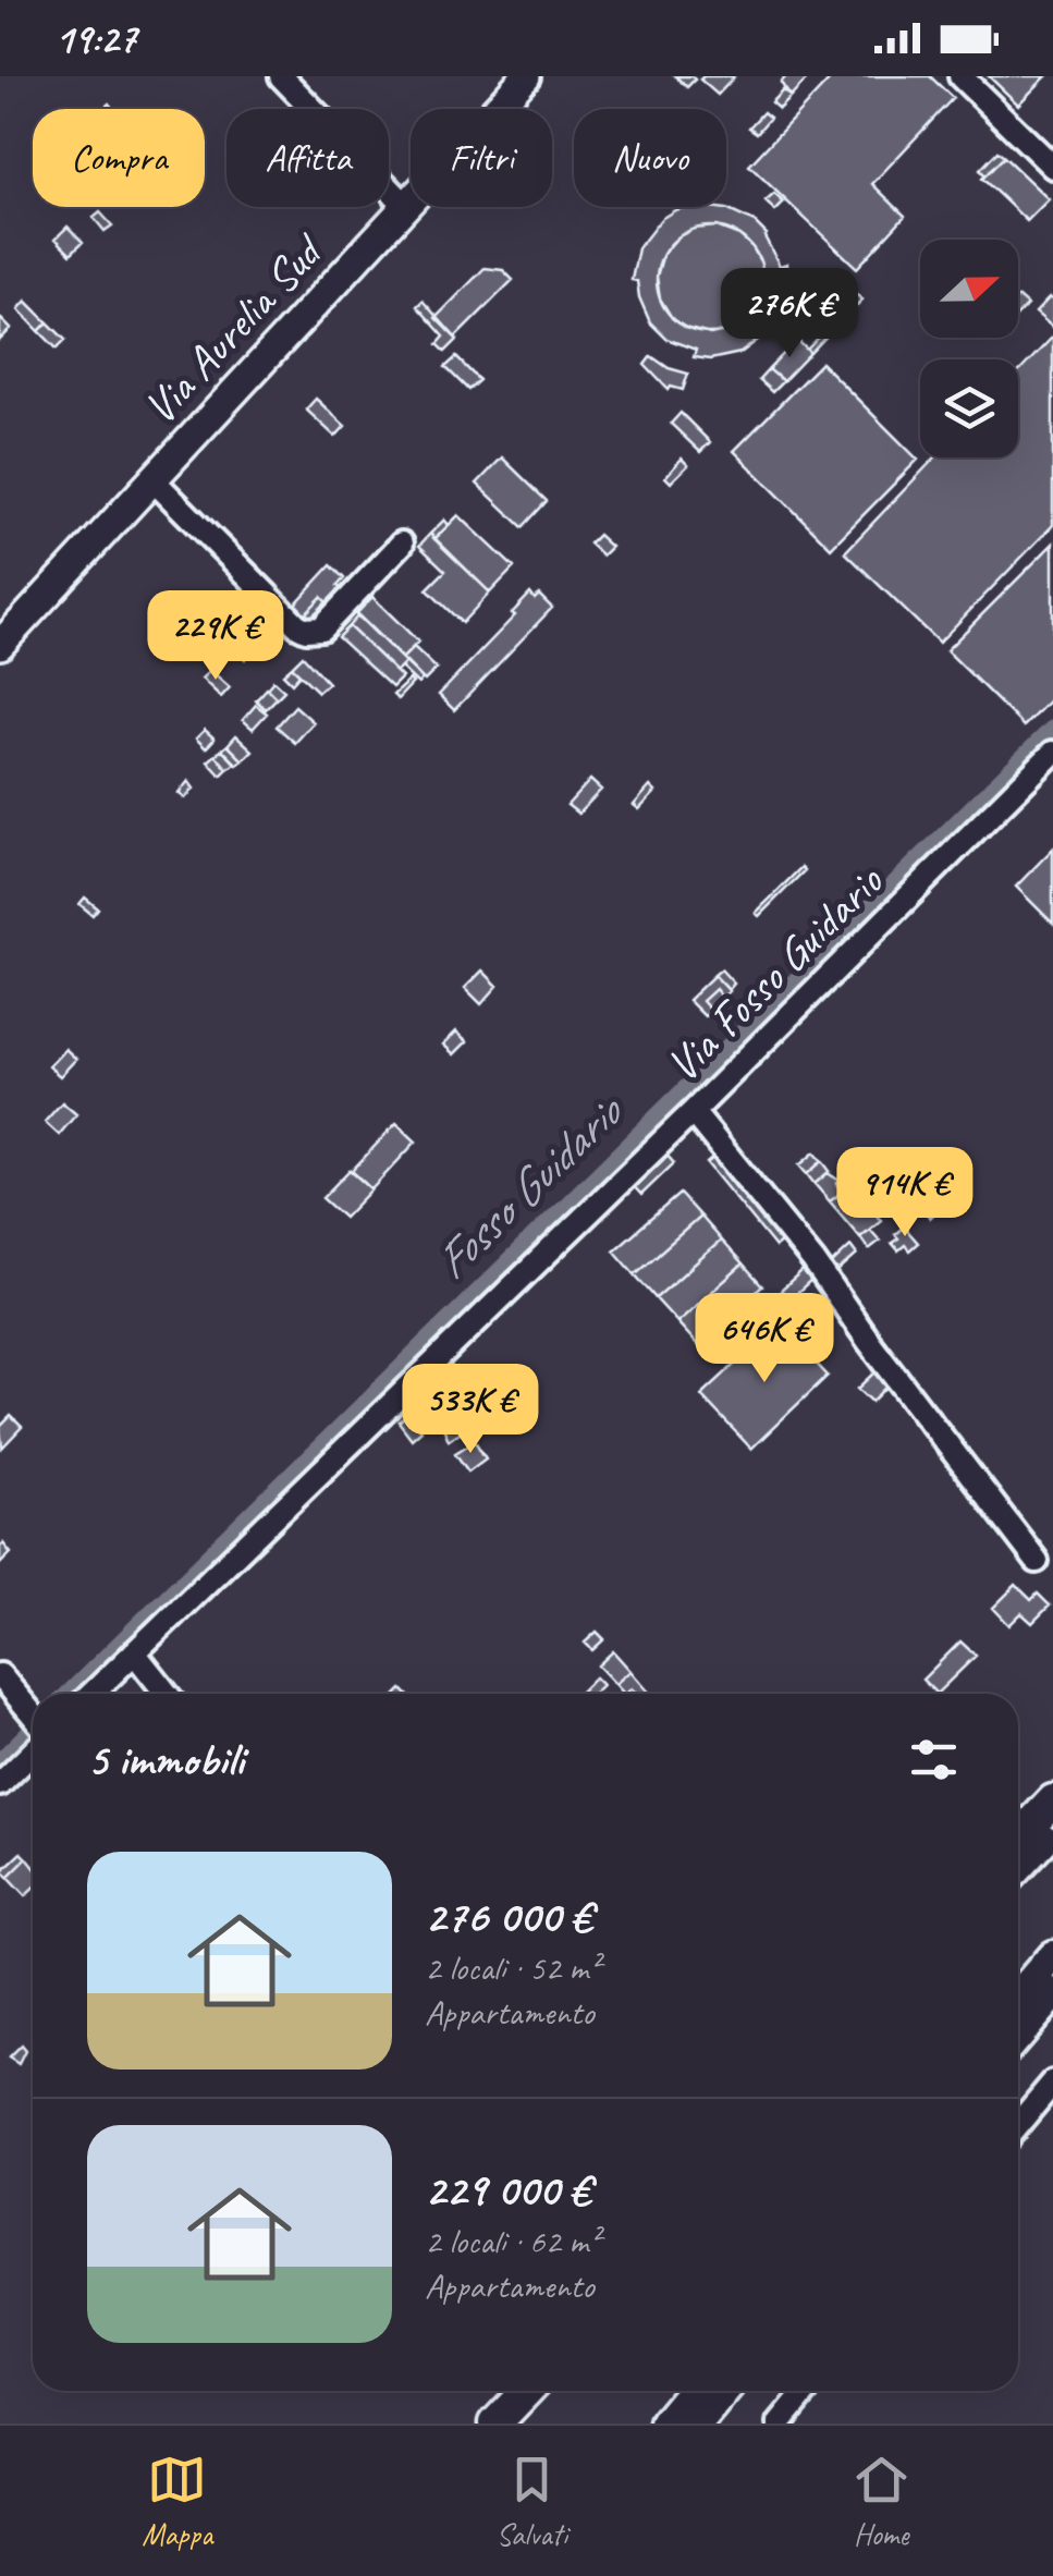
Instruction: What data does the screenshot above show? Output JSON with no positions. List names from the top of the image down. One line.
{"streets":{"main road":["Via Aurelia Sud"],"street":["Via Fosso Guidario"]},"water":["Fosso Guidario"],"north":"right","page":{"status":"19:27","chip":["Compra","Affitta","Filtri","Nuovo"],"price":["276K €","229K €","914K €","646K €","533K €"],"heading":"5 immobili","list":[{"name":"276 000 €","note":"2 locali · 52 m² · Appartamento"},{"name":"229 000 €","note":"2 locali · 62 m² · Appartamento"}],"tabs":["Mappa","Salvati","Home"]}}
